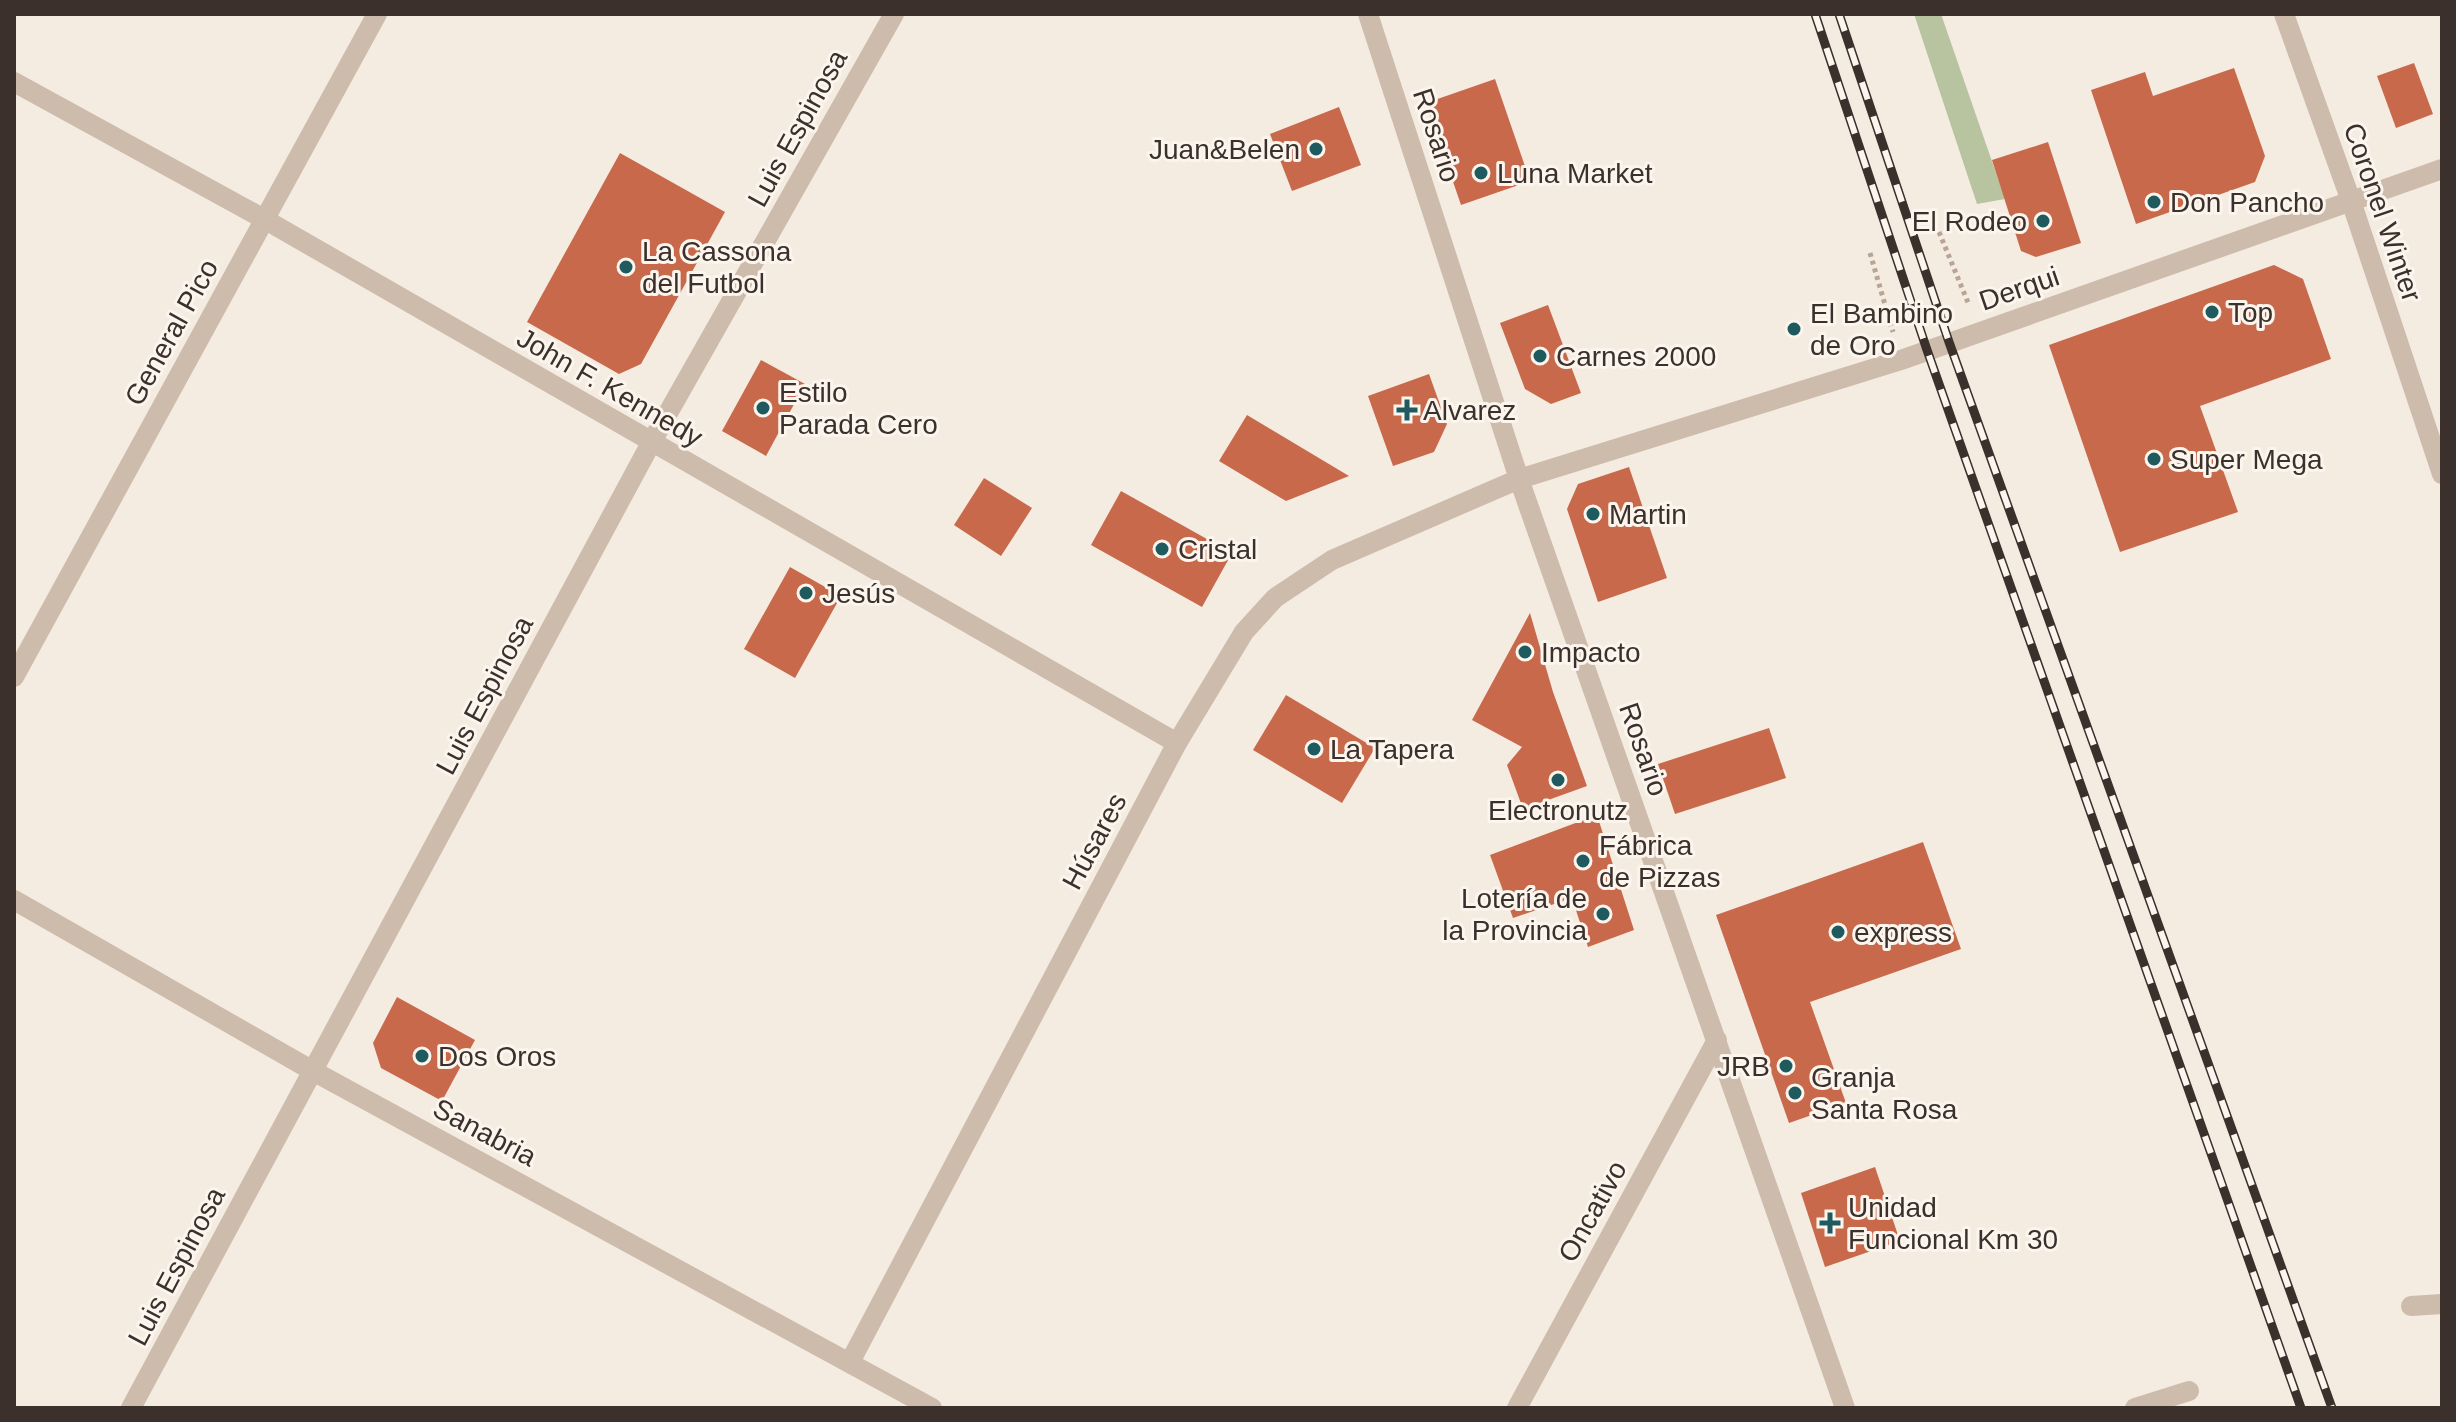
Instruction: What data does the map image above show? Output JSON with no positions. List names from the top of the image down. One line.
{"streets":{"street":["Luis Espinosa","Rosario","Coronel Winter","Derqui","General Pico","John F. Kennedy","Húsares","Sanabria","Oncativo"]},"crossings":[["Luis Espinosa","John F. Kennedy"],["Luis Espinosa","Sanabria"],["Rosario","Derqui"],["Rosario","Húsares"],["Rosario","Oncativo"],["Coronel Winter","Derqui"],["Derqui","Húsares"],["General Pico","John F. Kennedy"],["John F. Kennedy","Húsares"],["Húsares","Sanabria"]],"places":{"other":["Juan&Belen","Luna Market","Don Pancho","El Rodeo","La Cassona del Futbol","Top","El Bambino de Oro","Carnes 2000","Estilo Parada Cero","Super Mega","Martin","Cristal","Jesús","Impacto","La Tapera","Electronutz","Fábrica de Pizzas","Lotería de la Provincia","express","Dos Oros","JRB","Granja Santa Rosa"],"health":["Alvarez","Unidad Funcional Km 30"]}}
